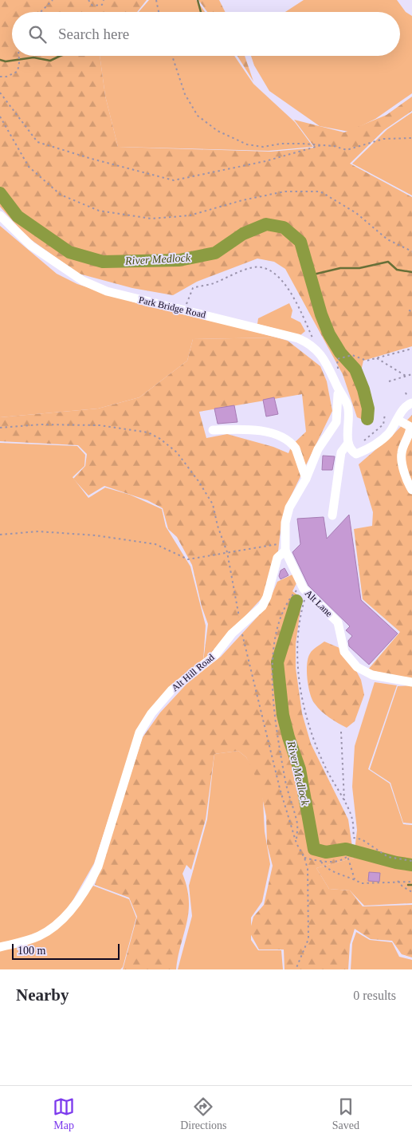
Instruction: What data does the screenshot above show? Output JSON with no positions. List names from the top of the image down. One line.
{"streets":{"street":["Park Bridge Road","Alt Lane","Alt Hill Road"]},"crossings":[["Alt Lane","Alt Hill Road"]],"water":["River Medlock"],"scale_bar":"100 m","page":{"search":"Search here","scale":"100 m","heading":["Nearby","0 results"],"nav":["Map","Directions","Saved"]}}
